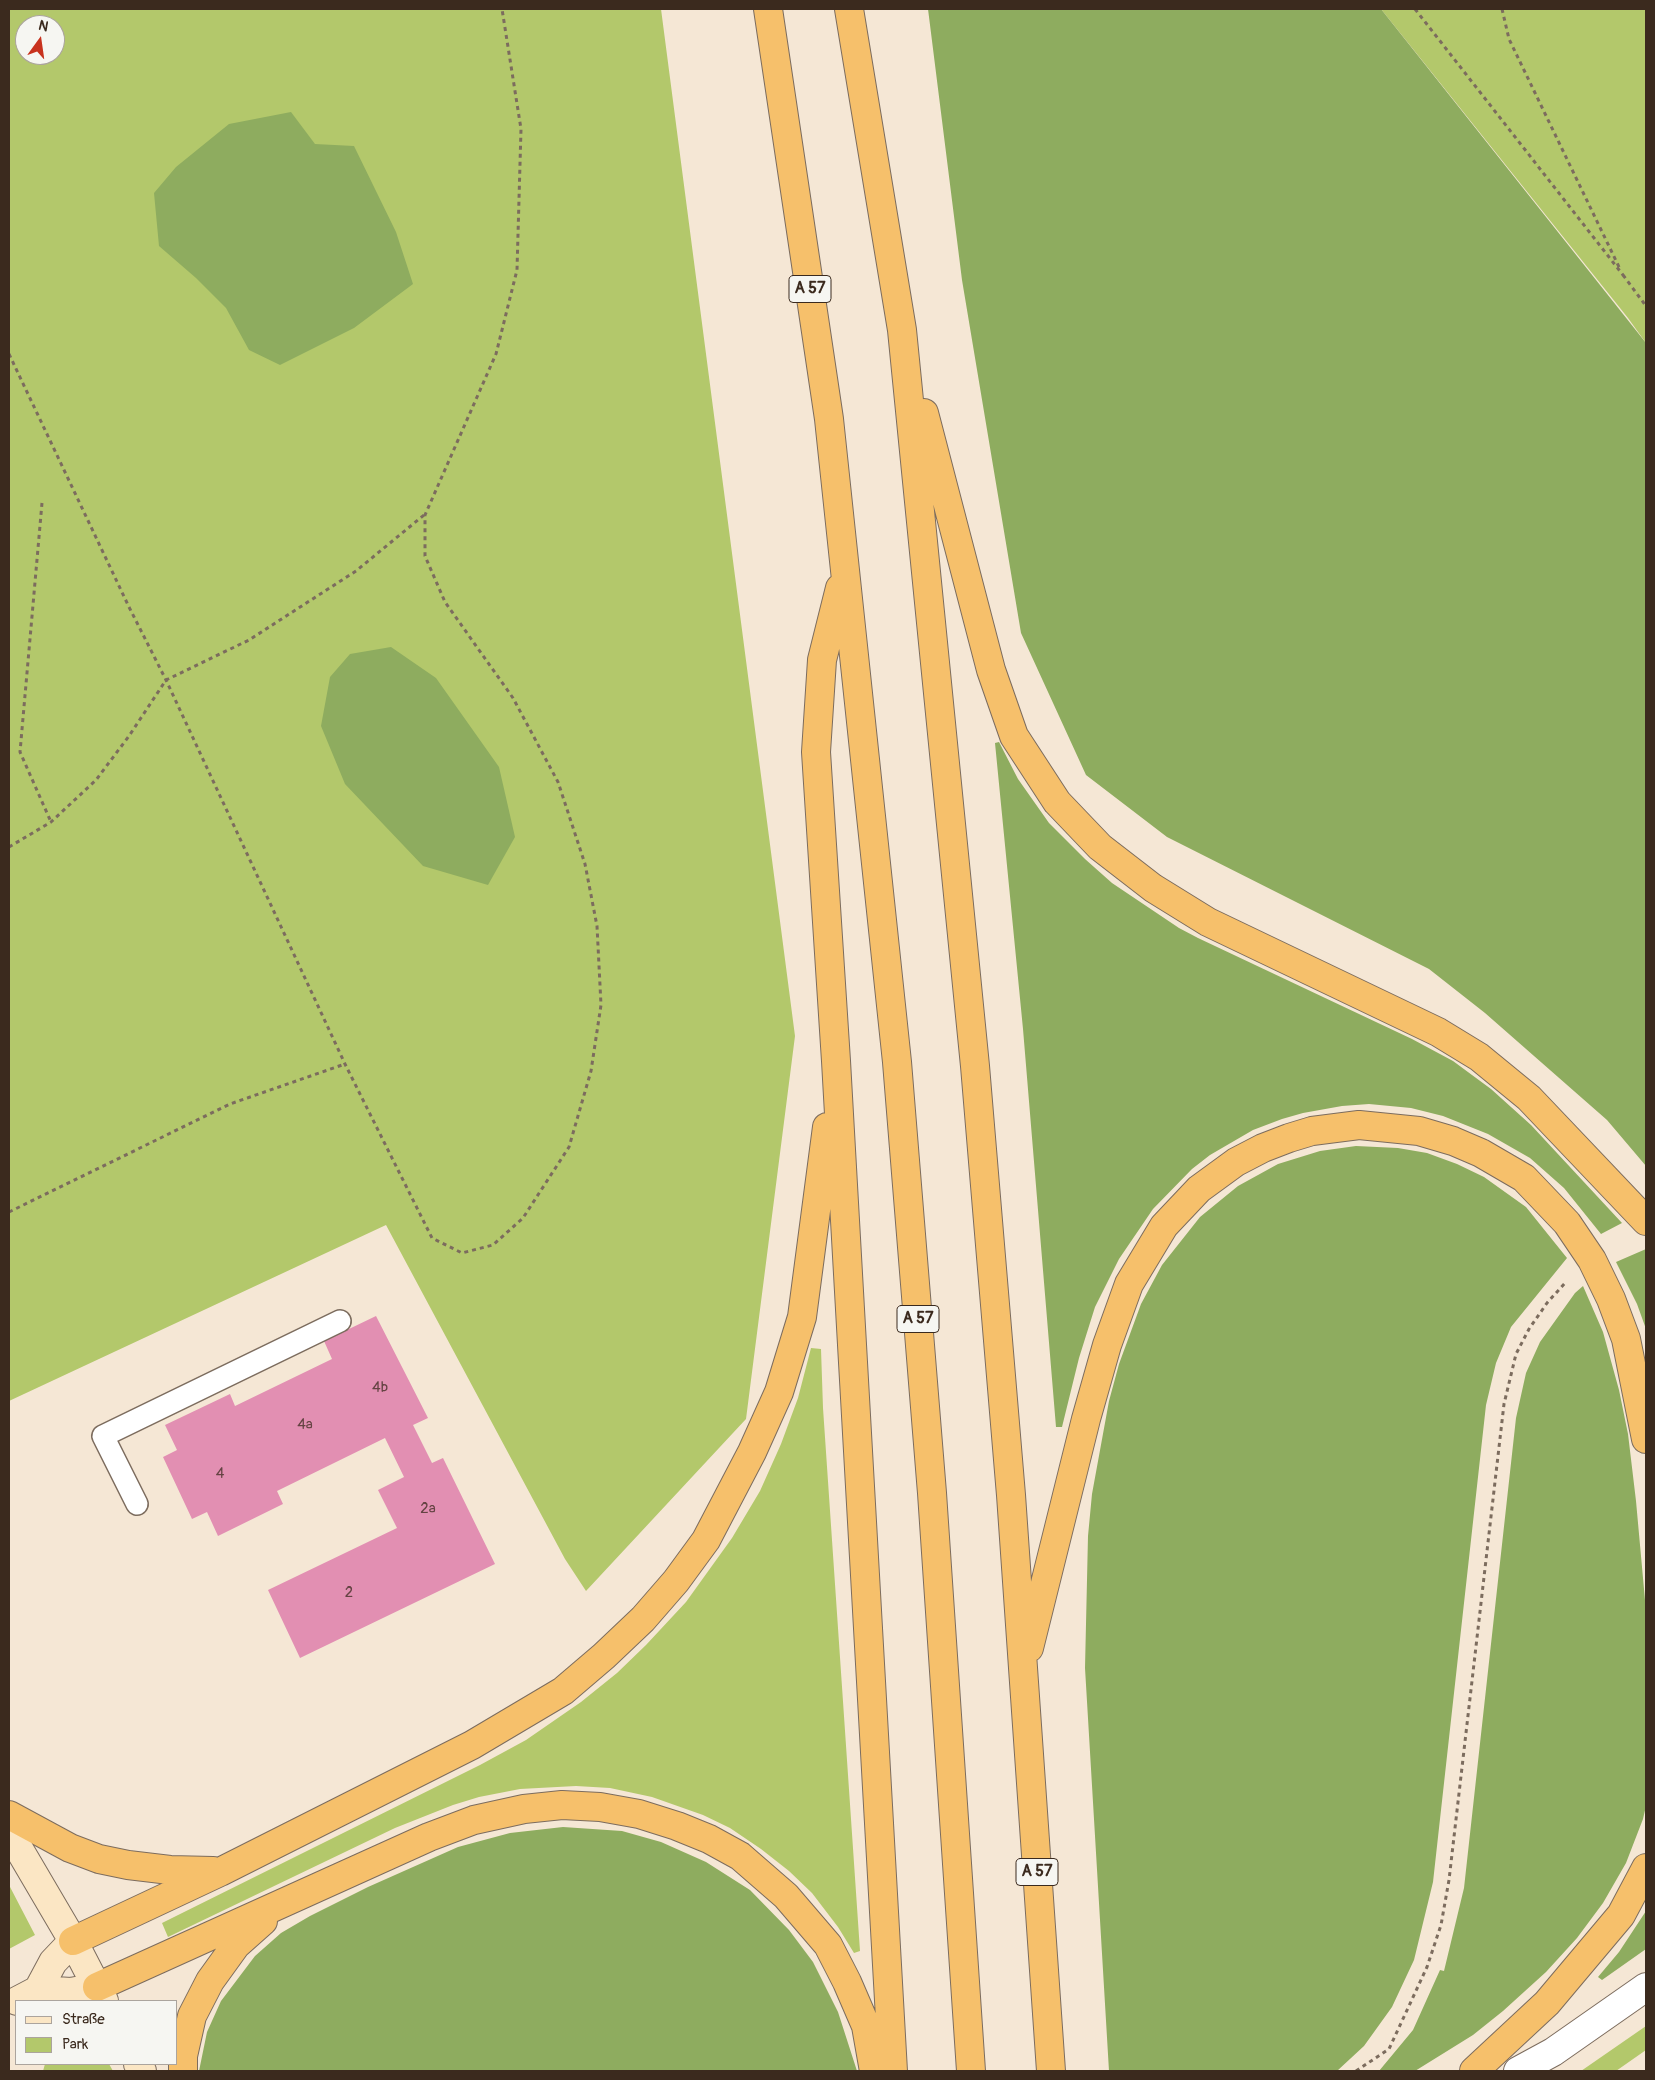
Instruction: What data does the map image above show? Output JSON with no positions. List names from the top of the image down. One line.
{"streets":{"highway":["A 57"]},"house_numbers":["4b","4a","4","2a","2"],"legend":["Straße","Park"],"north":"top"}
